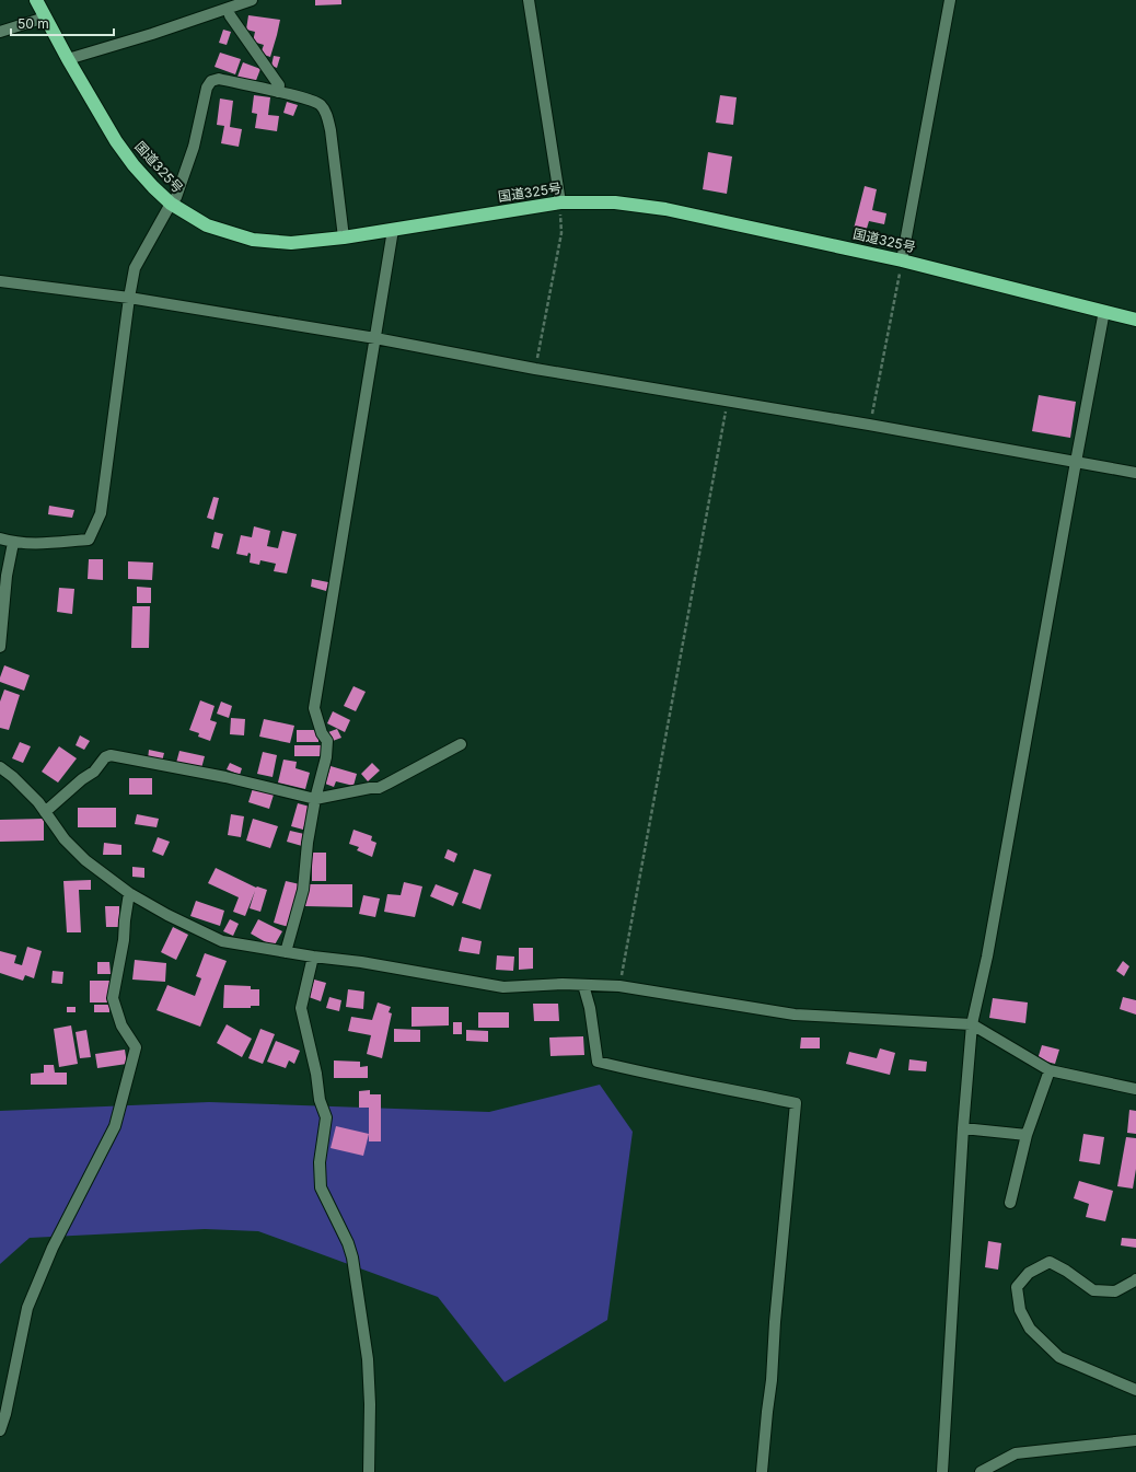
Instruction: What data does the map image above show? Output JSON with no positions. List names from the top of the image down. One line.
{"streets":{"highway":["国道325号"]},"scale_bar":"50 m"}
